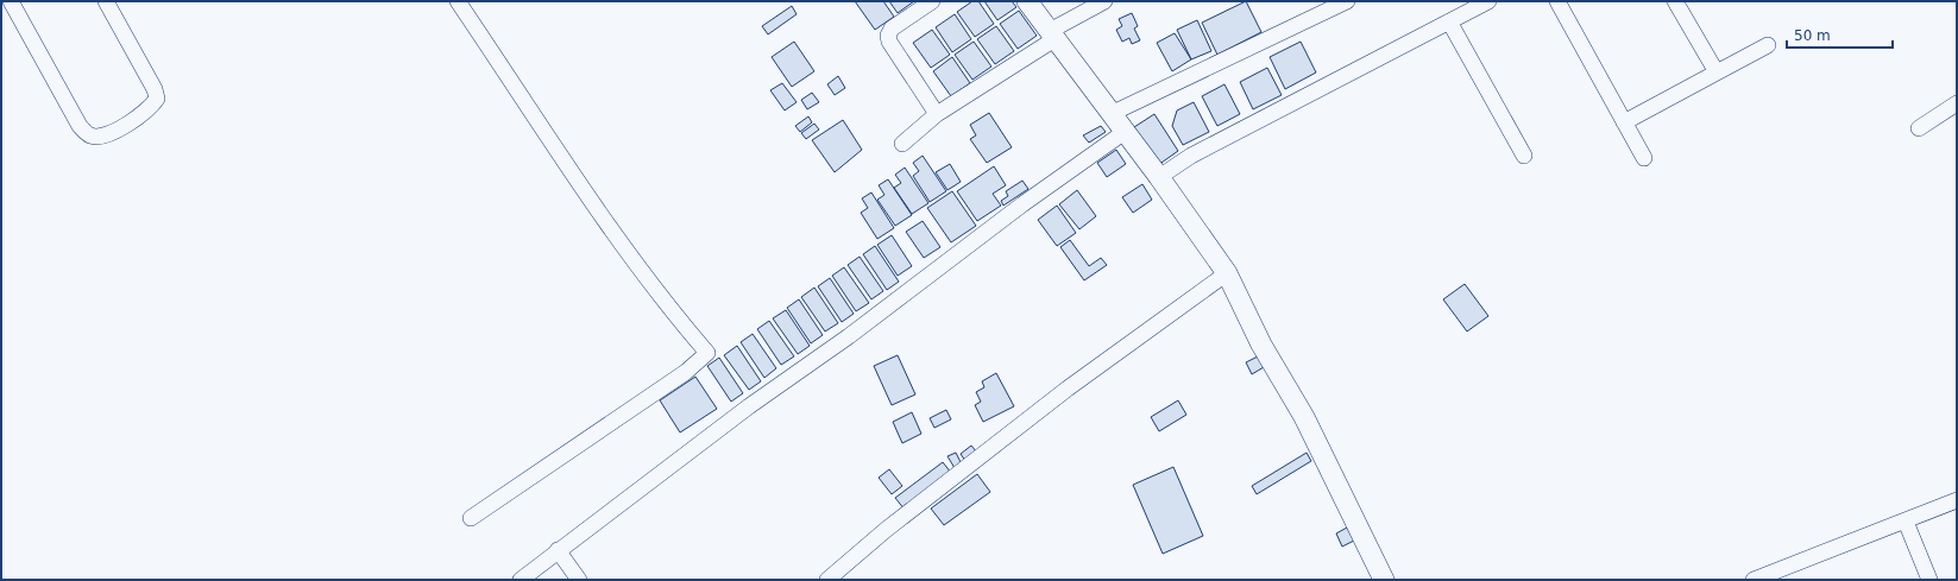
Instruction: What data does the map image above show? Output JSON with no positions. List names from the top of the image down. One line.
{"scale_bar":"50 m"}
